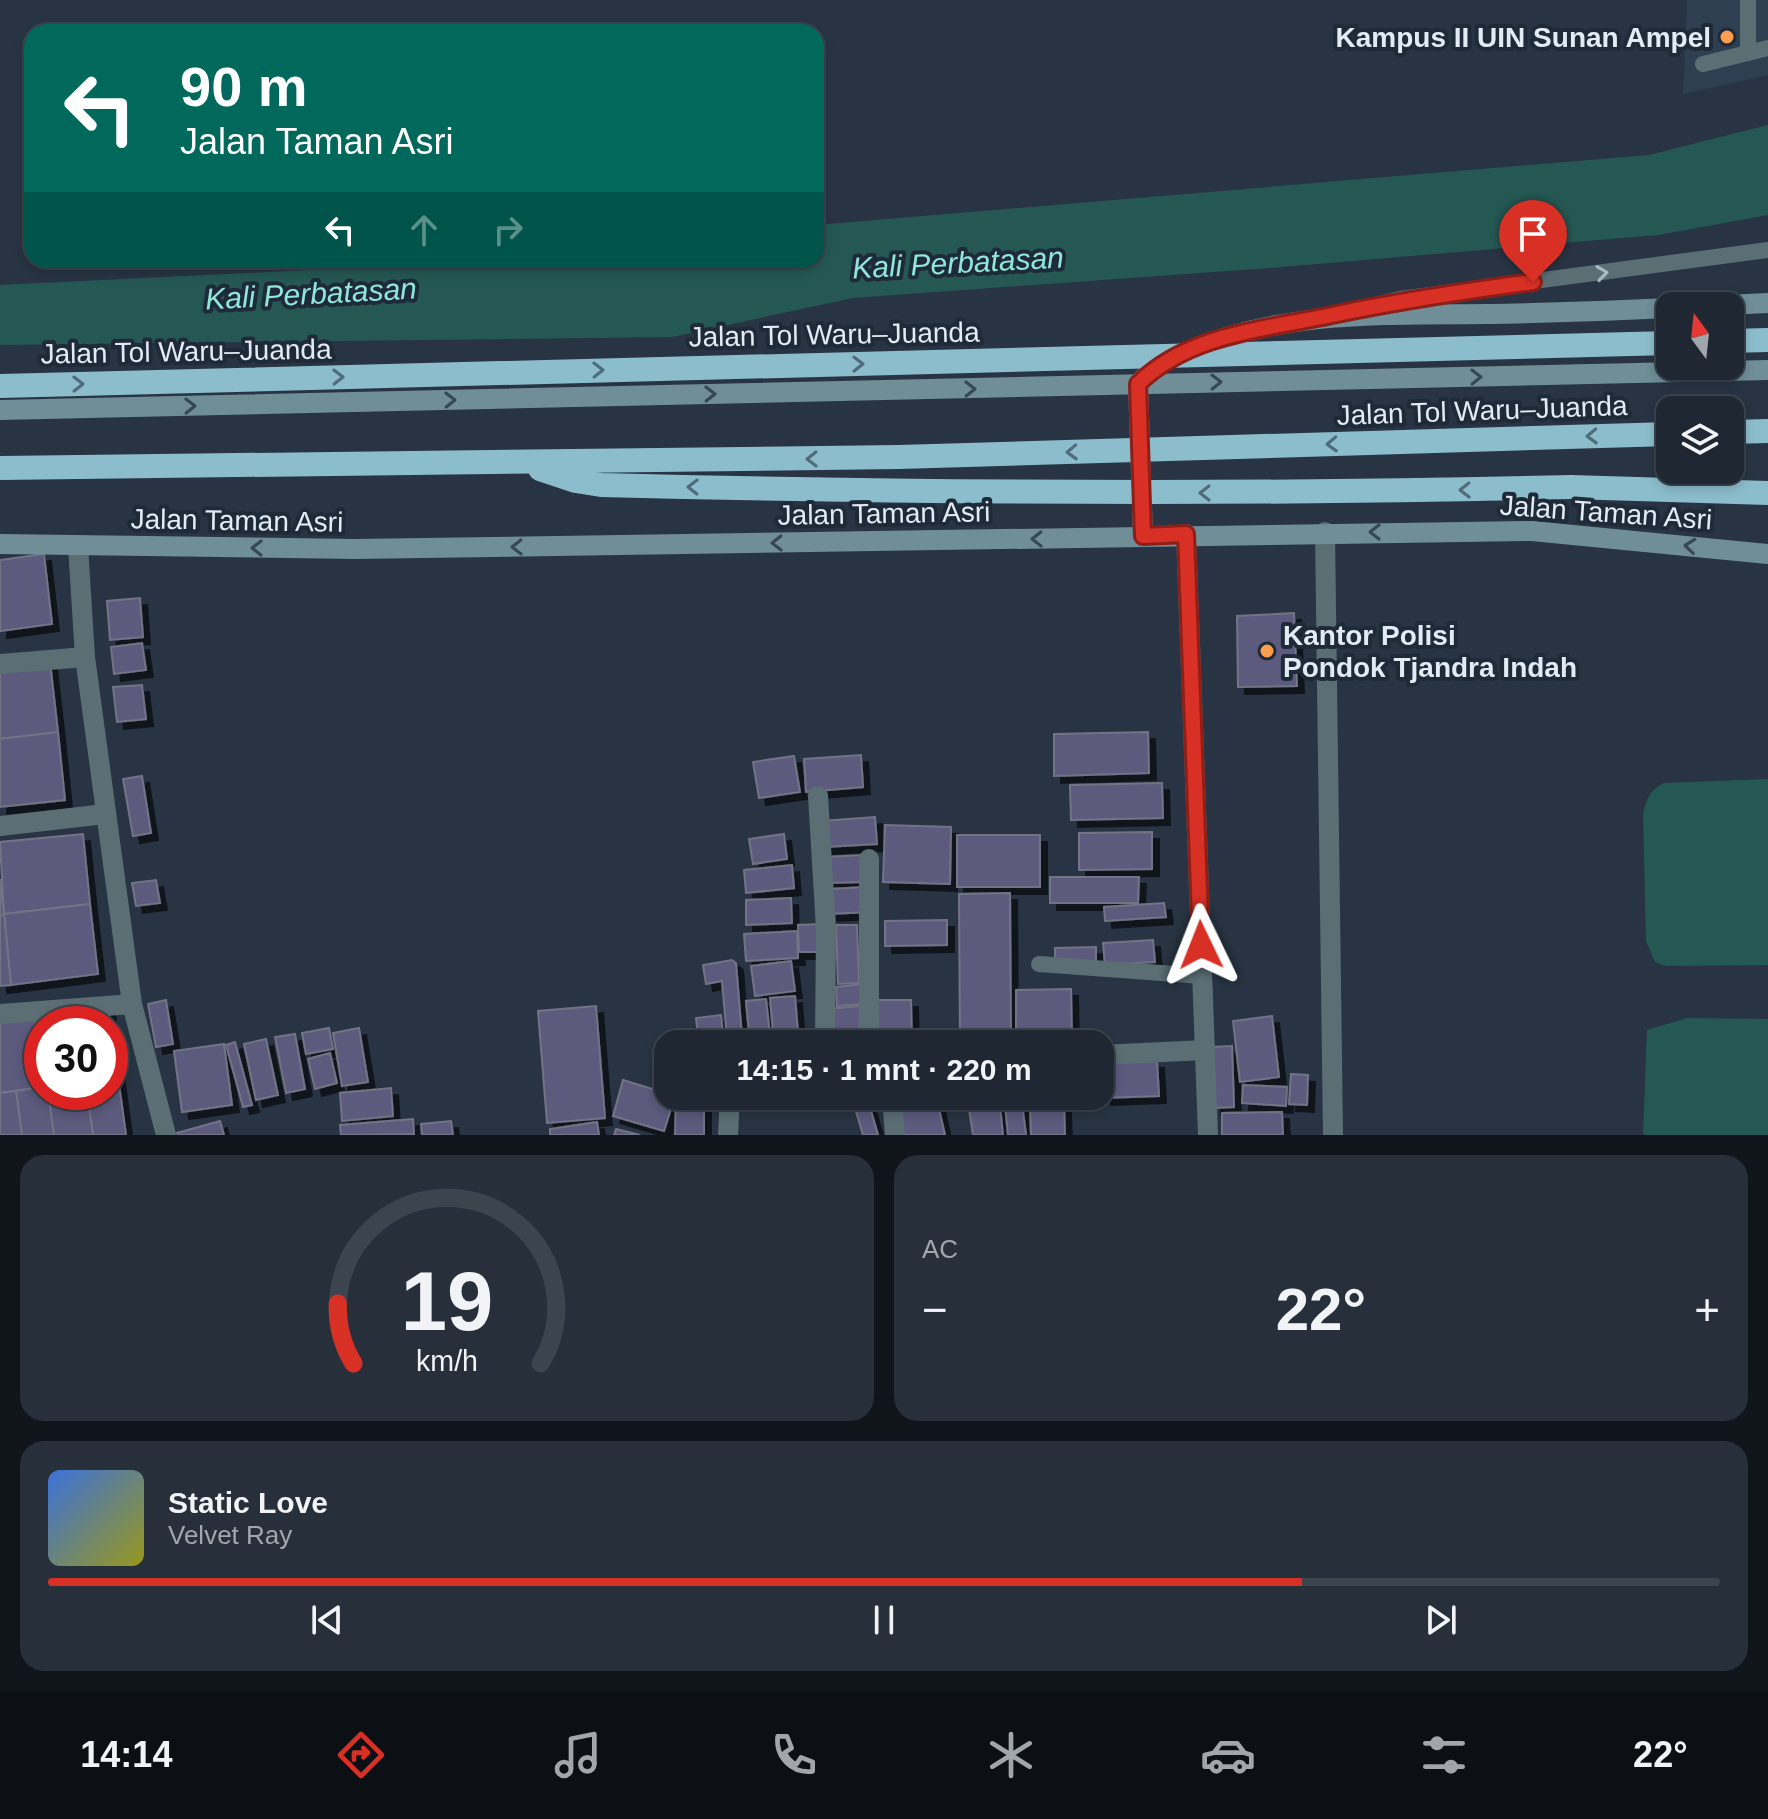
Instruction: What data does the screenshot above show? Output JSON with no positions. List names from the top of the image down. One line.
{"streets":{"highway":["Jalan Tol Waru–Juanda"],"main road":["Jalan Taman Asri"]},"water":["Kali Perbatasan"],"places":["Kampus II UIN Sunan Ampel","Kantor Polisi Pondok Tjandra Indah"],"north":"top","page":{"turn":["90 m","Jalan Taman Asri"],"limit":"30","trip":"14:15 · 1 mnt · 220 m","tile":"AC","heat":["−","22°","+"],"song":["Static Love","Velvet Ray"],"tabs":["14:14","22°"],"gauge":["19","km/h"]}}
